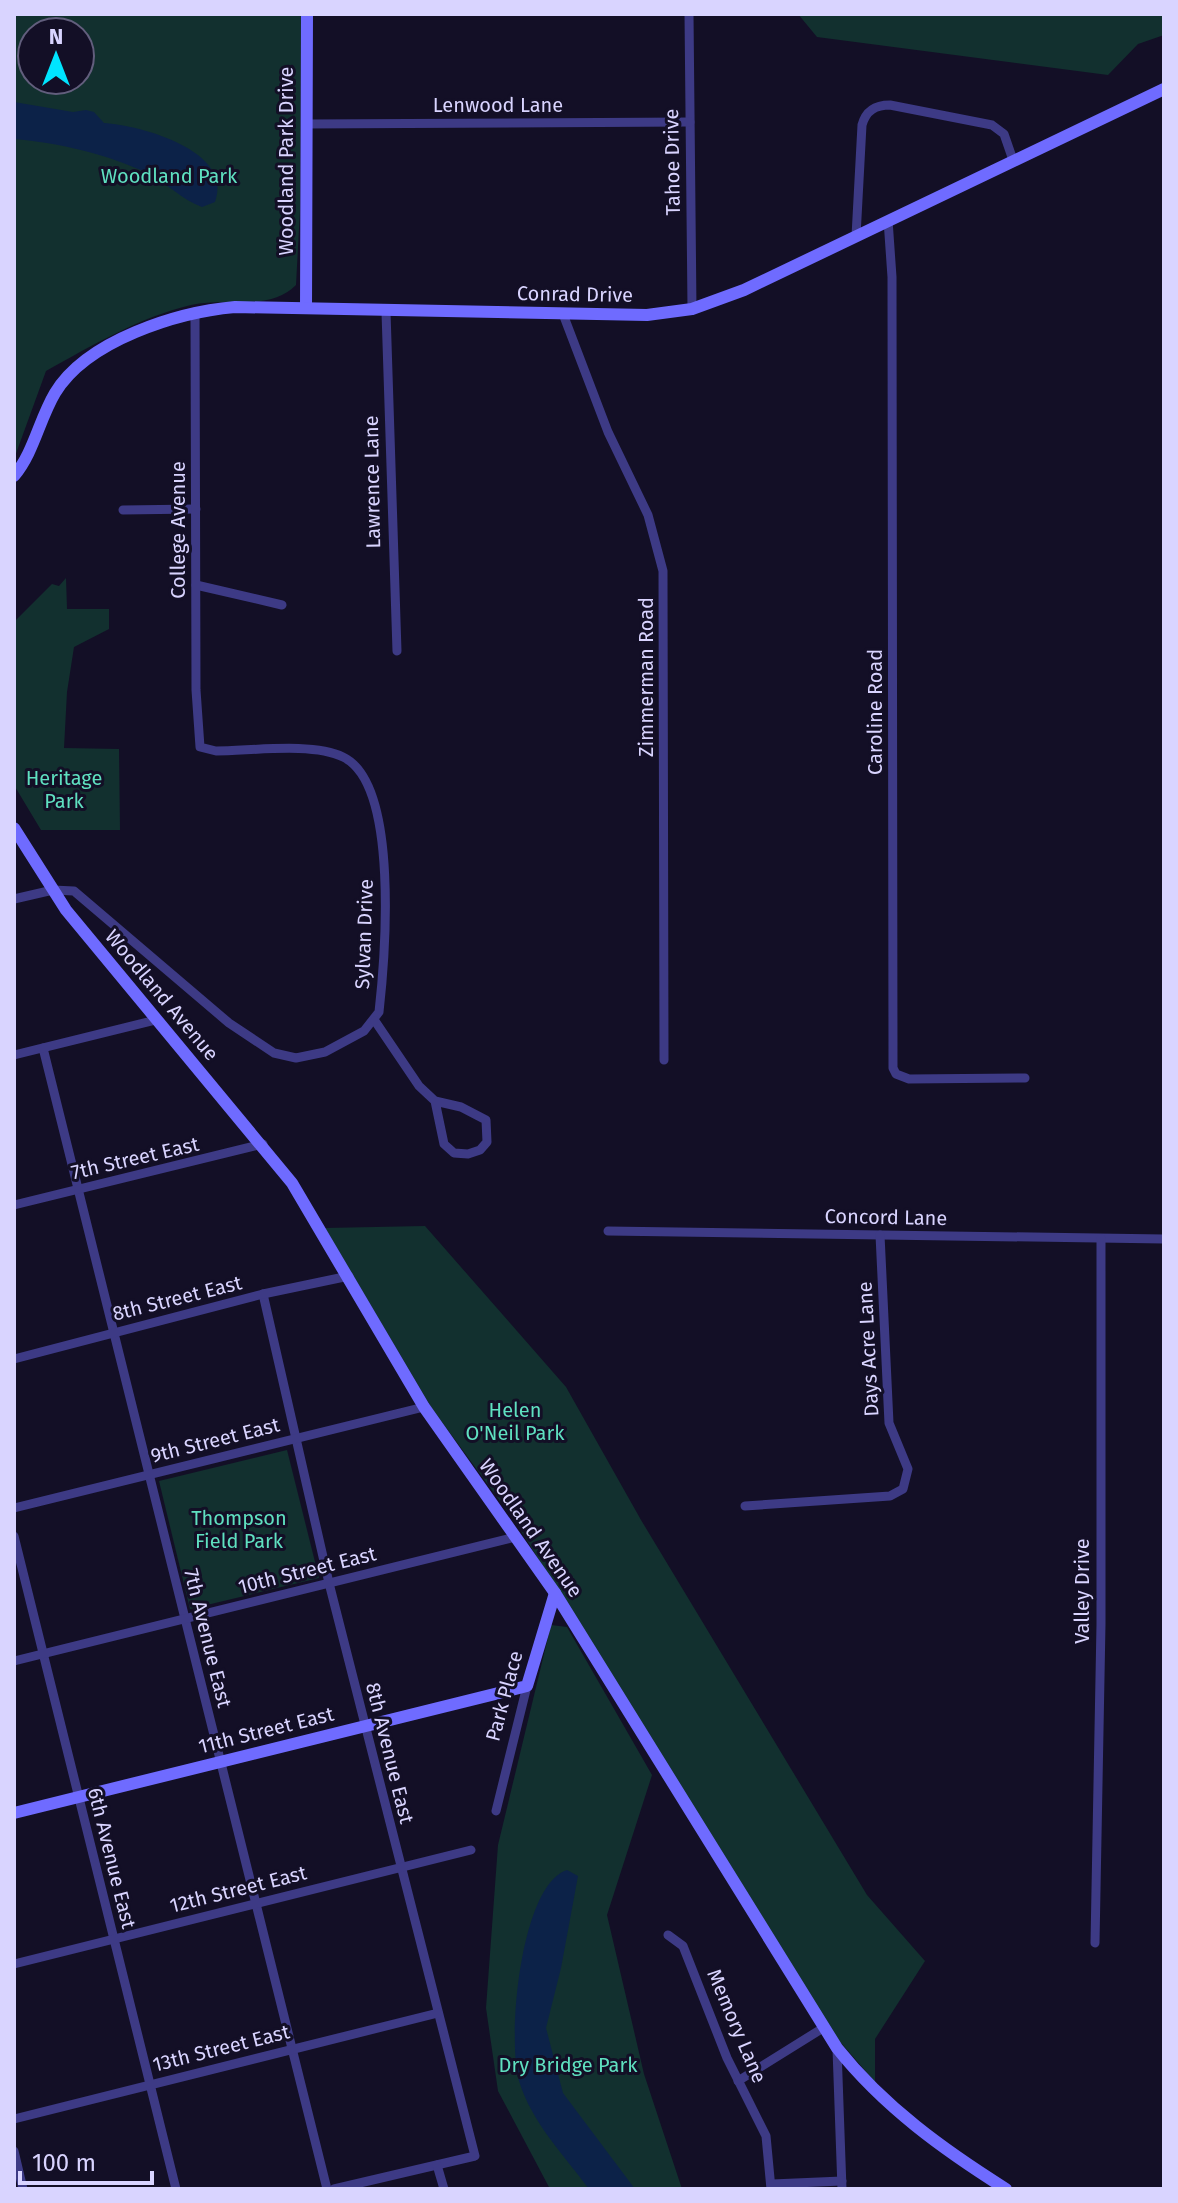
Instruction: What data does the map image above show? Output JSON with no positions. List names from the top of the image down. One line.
{"streets":{"street":["Lenwood Lane","Woodland Park Drive","Tahoe Drive","Conrad Drive","Lawrence Lane","College Avenue","Zimmerman Road","Caroline Road","Sylvan Drive","Woodland Avenue","7th Street East","Concord Lane","8th Street East","Days Acre Lane","9th Street East","10th Street East","Valley Drive","7th Avenue East","Park Place","11th Street East","8th Avenue East","6th Avenue East","12th Street East","Memory Lane","13th Street East"]},"crossings":[["Lenwood Lane","Woodland Park Drive"],["Lenwood Lane","Tahoe Drive"],["Woodland Park Drive","Conrad Drive"],["Tahoe Drive","Conrad Drive"],["Conrad Drive","Lawrence Lane"],["Conrad Drive","College Avenue"],["Conrad Drive","Zimmerman Road"],["Conrad Drive","Caroline Road"],["College Avenue","Sylvan Drive"],["Woodland Avenue","7th Street East"],["Woodland Avenue","8th Street East"],["Woodland Avenue","9th Street East"],["Woodland Avenue","10th Street East"],["Woodland Avenue","Park Place"],["7th Street East","7th Avenue East"],["Concord Lane","Days Acre Lane"],["Concord Lane","Valley Drive"],["8th Street East","7th Avenue East"],["8th Street East","8th Avenue East"],["9th Street East","7th Avenue East"],["9th Street East","8th Avenue East"],["10th Street East","7th Avenue East"],["10th Street East","8th Avenue East"],["10th Street East","6th Avenue East"],["7th Avenue East","11th Street East"],["7th Avenue East","12th Street East"],["7th Avenue East","13th Street East"],["Park Place","11th Street East"],["11th Street East","8th Avenue East"],["11th Street East","6th Avenue East"],["8th Avenue East","12th Street East"],["8th Avenue East","13th Street East"],["6th Avenue East","12th Street East"],["6th Avenue East","13th Street East"]],"parks":["Woodland Park","Heritage Park","Helen O'Neil Park","Thompson Field Park","Dry Bridge Park"],"scale_bar":"100 m","north":"top"}
